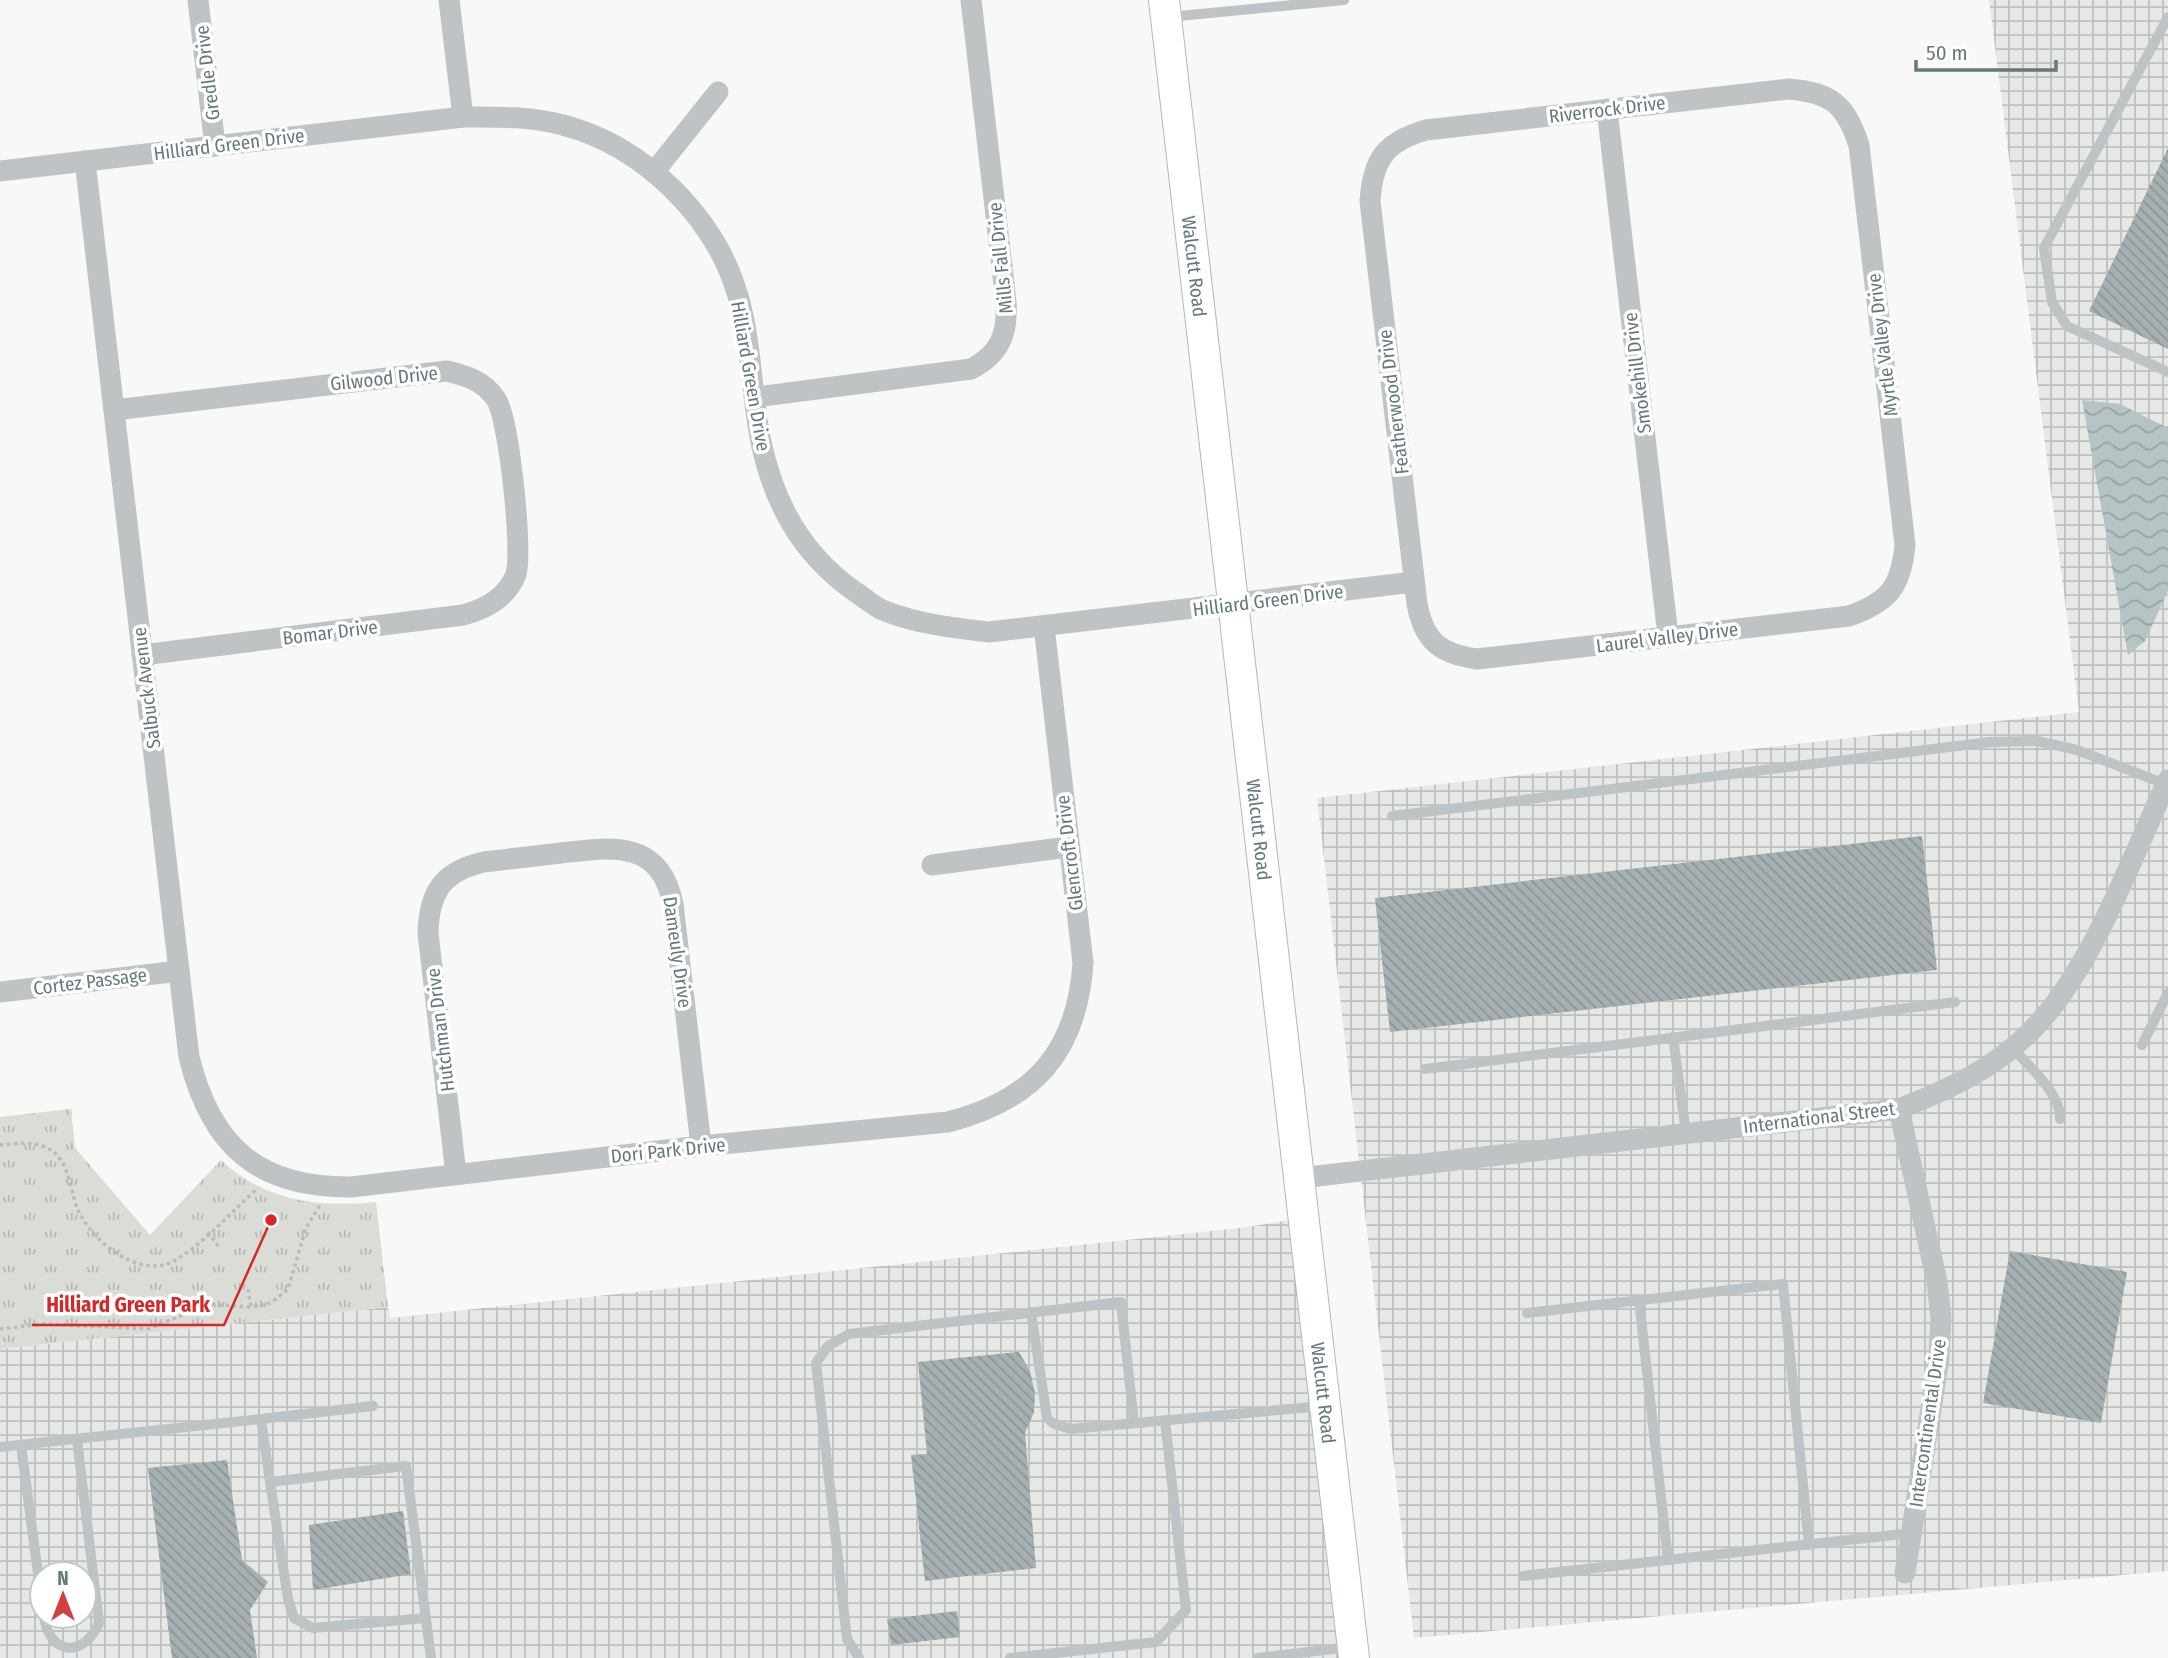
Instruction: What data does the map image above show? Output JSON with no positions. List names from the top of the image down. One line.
{"streets":{"street":["Gredle Drive","Riverrock Drive","Hilliard Green Drive","Mills Fall Drive","Walcutt Road","Myrtle Valley Drive","Smokehill Drive","Gilwood Drive","Featherwood Drive","Bomar Drive","Laurel Valley Drive","Salbuck Avenue","Glencroft Drive","Dameuly Drive","Cortez Passage","Hutchman Drive","International Street","Dori Park Drive","Intercontinental Drive"]},"crossings":[["Gredle Drive","Hilliard Green Drive"],["Riverrock Drive","Myrtle Valley Drive"],["Riverrock Drive","Smokehill Drive"],["Riverrock Drive","Featherwood Drive"],["Hilliard Green Drive","Mills Fall Drive"],["Hilliard Green Drive","Walcutt Road"],["Hilliard Green Drive","Featherwood Drive"],["Hilliard Green Drive","Salbuck Avenue"],["Hilliard Green Drive","Glencroft Drive"],["Walcutt Road","International Street"],["Myrtle Valley Drive","Laurel Valley Drive"],["Smokehill Drive","Laurel Valley Drive"],["Gilwood Drive","Bomar Drive"],["Gilwood Drive","Salbuck Avenue"],["Featherwood Drive","Laurel Valley Drive"],["Bomar Drive","Salbuck Avenue"],["Salbuck Avenue","Cortez Passage"],["Salbuck Avenue","Dori Park Drive"],["Glencroft Drive","Dori Park Drive"],["Dameuly Drive","Hutchman Drive"],["Dameuly Drive","Dori Park Drive"],["Hutchman Drive","Dori Park Drive"],["International Street","Intercontinental Drive"]],"places":["Hilliard Green Park"],"scale_bar":"50 m","north":"top"}
